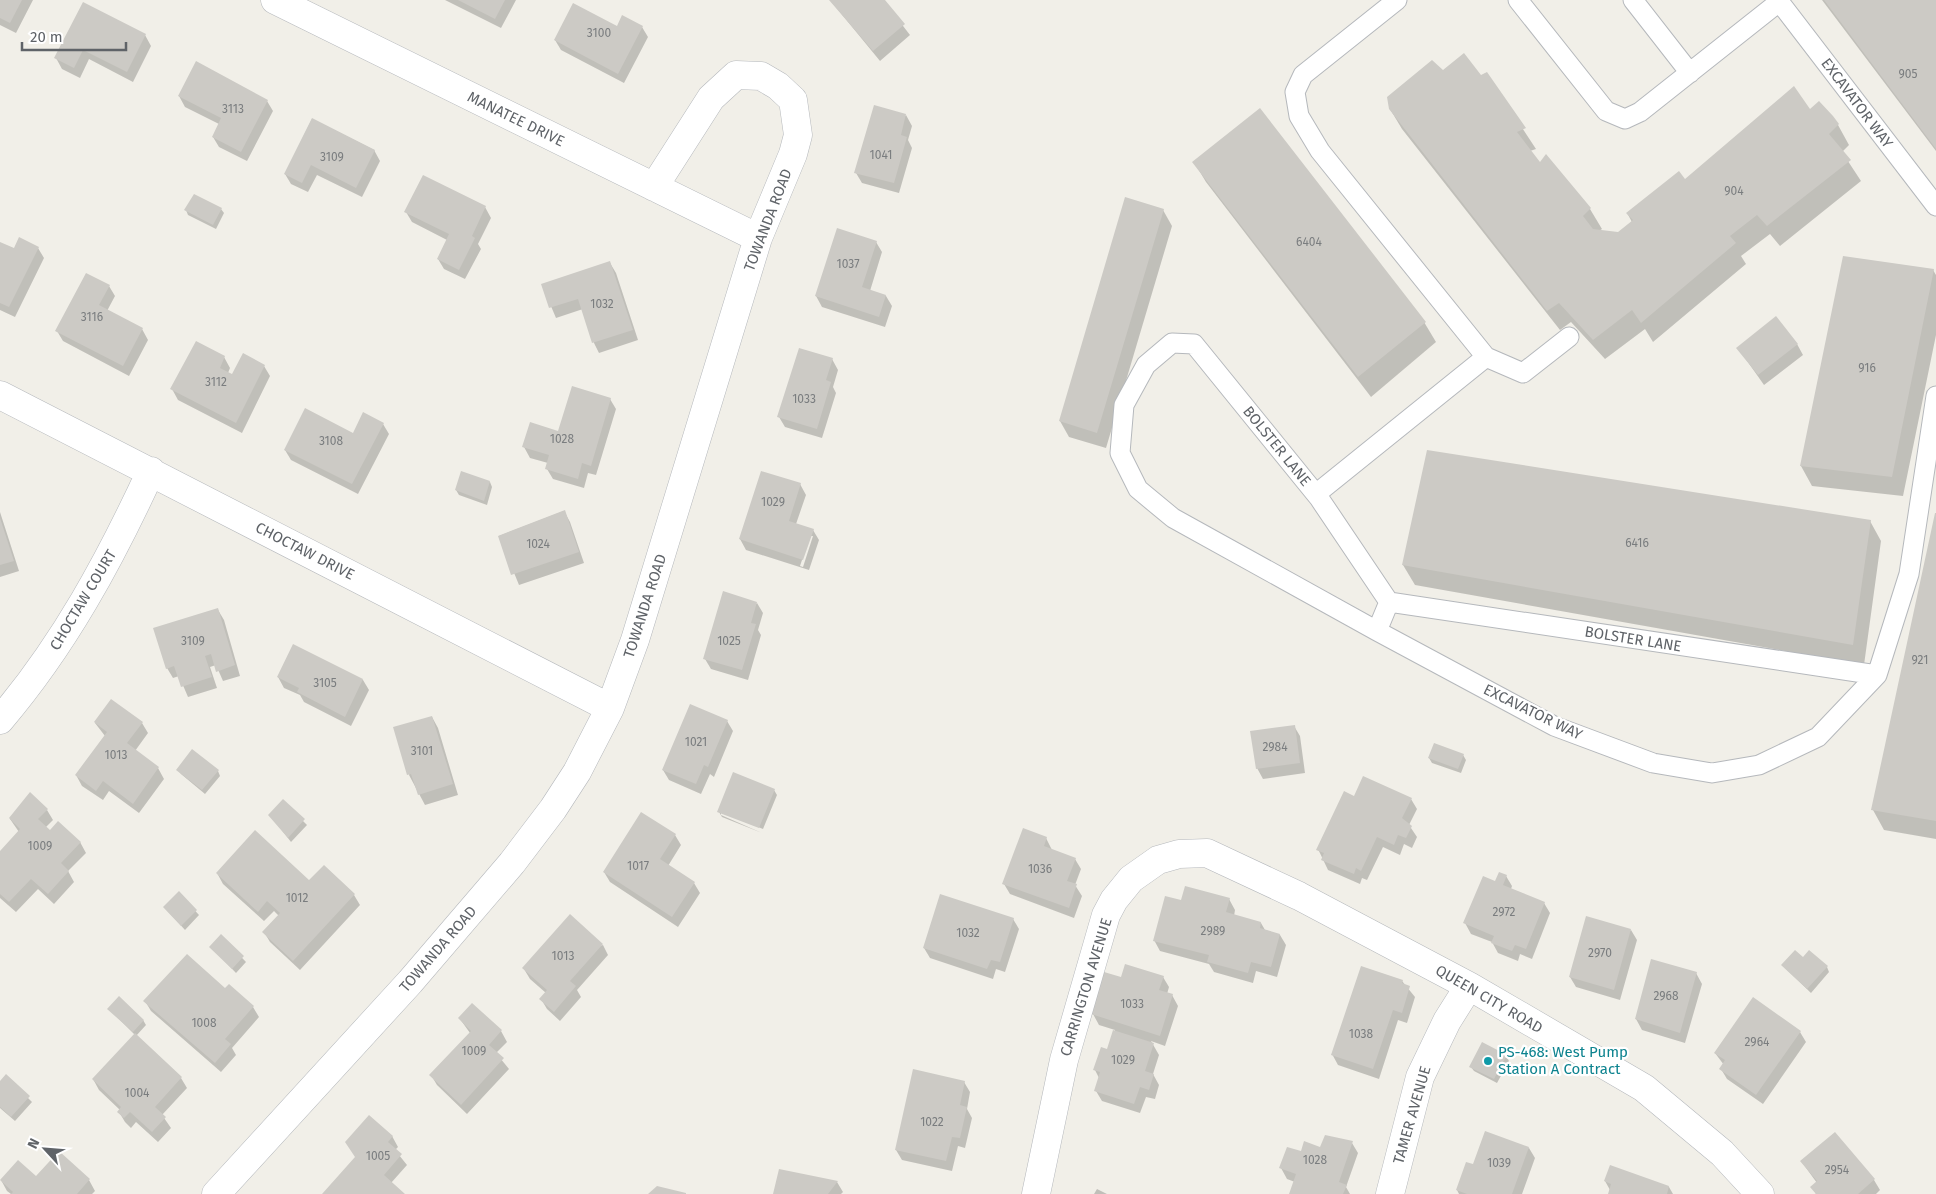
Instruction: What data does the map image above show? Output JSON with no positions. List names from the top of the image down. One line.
{"streets":{"street":["MANATEE DRIVE","TOWANDA ROAD","CHOCTAW DRIVE","CHOCTAW COURT","CARRINGTON AVENUE","QUEEN CITY ROAD","TAMER AVENUE"],"lane":["EXCAVATOR WAY","BOLSTER LANE"]},"crossings":[["EXCAVATOR WAY","BOLSTER LANE"],["MANATEE DRIVE","TOWANDA ROAD"],["TOWANDA ROAD","CHOCTAW DRIVE"],["CHOCTAW DRIVE","CHOCTAW COURT"],["CARRINGTON AVENUE","QUEEN CITY ROAD"],["QUEEN CITY ROAD","TAMER AVENUE"]],"places":["PS-468: West Pump Station A Contract"],"house_numbers":["3100","905","3113","1041","3109","904","6404","1037","1032","3116","916","3112","1033","1028","3108","1029","6416","1024","3109","1025","921","3105","1021","2984","3101","1013","1009","1017","1036","1012","2972","2989","1032","2970","1013","2968","1033","1008","1038","2964","1009","1029","1004","1022","1005","1028","1039","2954"],"scale_bar":"20 m","north":"top left"}
